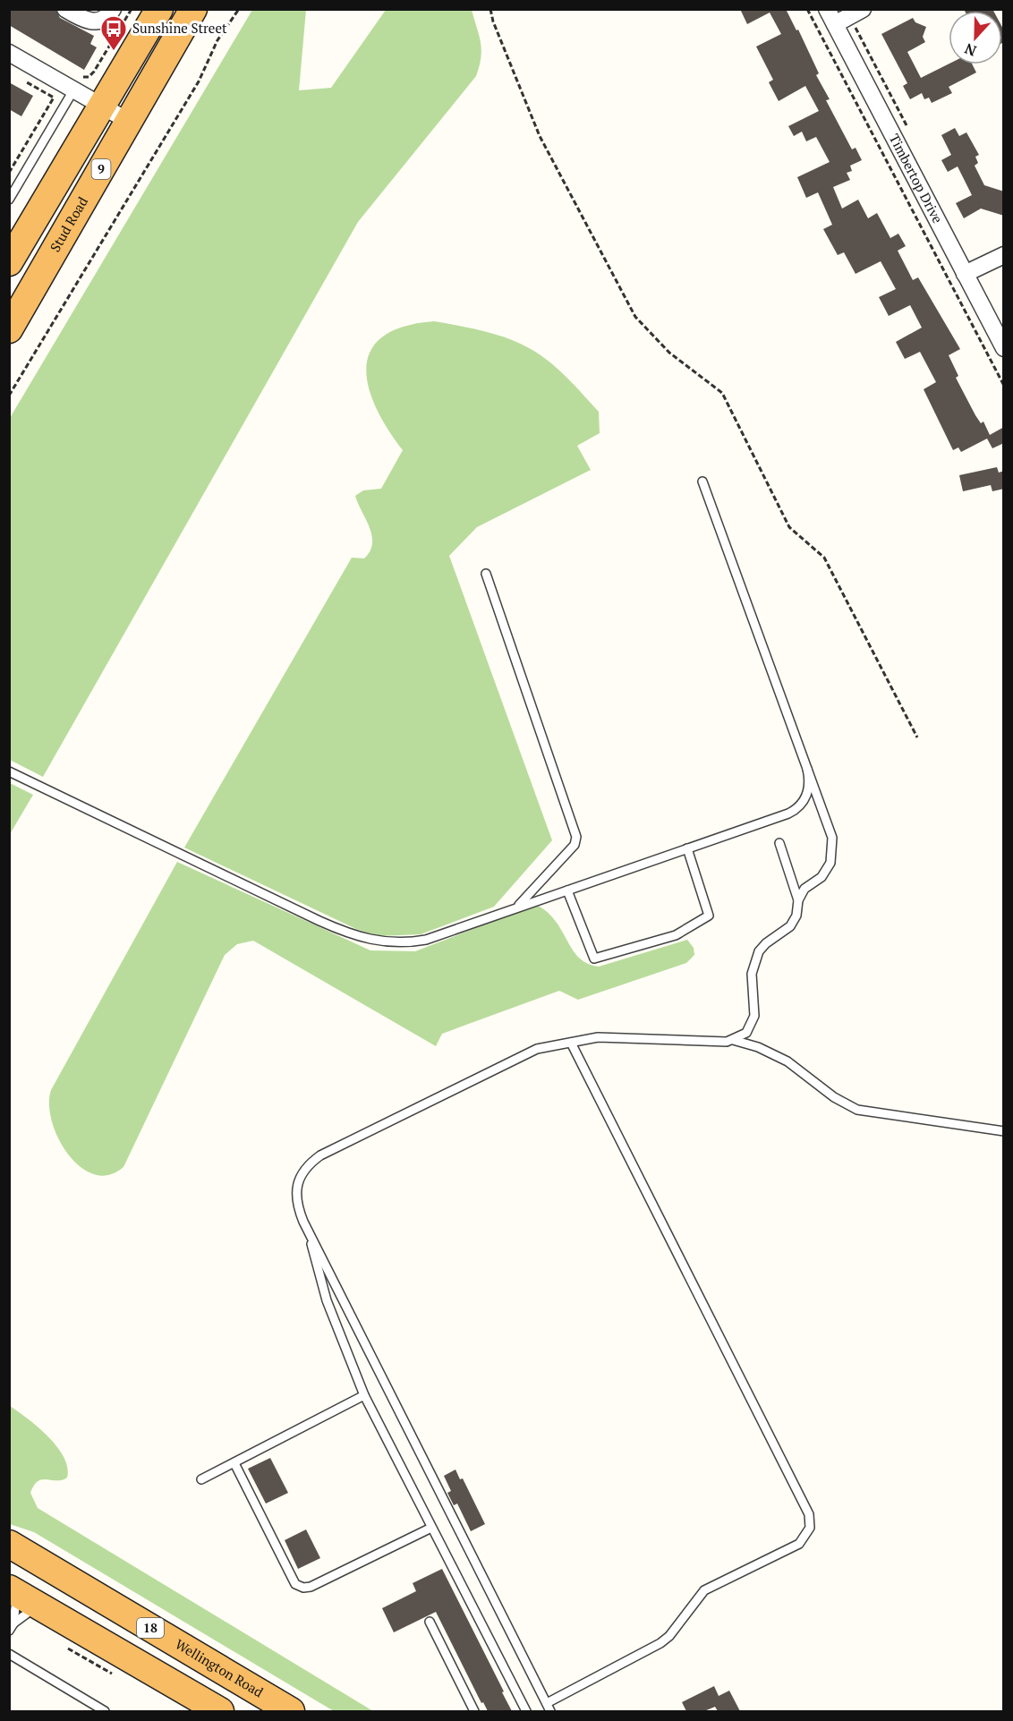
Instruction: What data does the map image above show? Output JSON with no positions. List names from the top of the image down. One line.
{"streets":{"highway":["9","Stud Road","18","Wellington Road"],"street":["Timbertop Drive"]},"places":{"bus stop":["Sunshine Street"]},"north":"bottom"}
